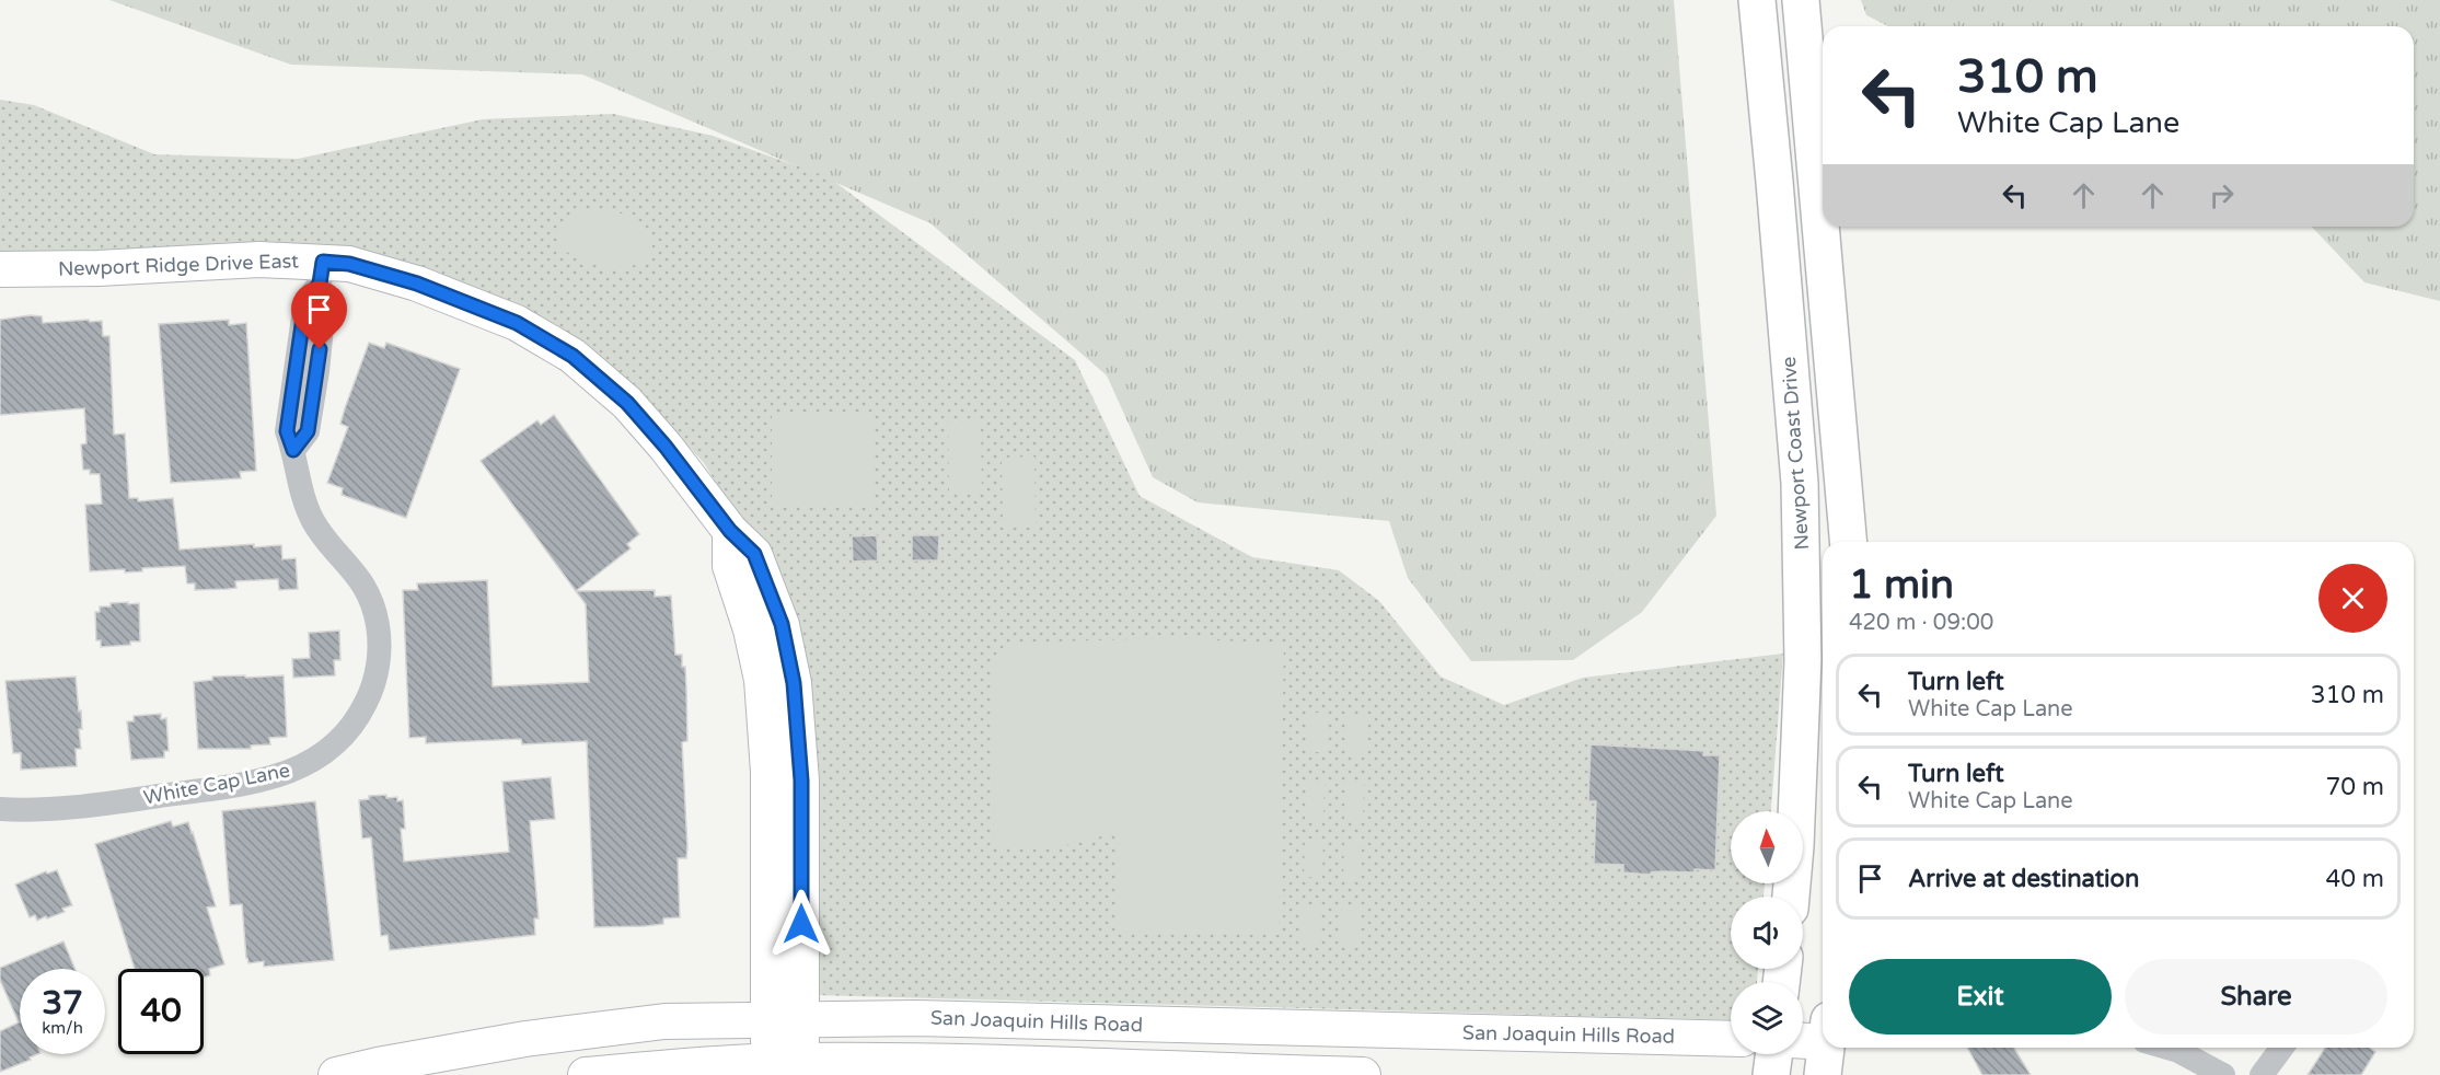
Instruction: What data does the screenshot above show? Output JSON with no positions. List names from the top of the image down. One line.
{"streets":{"main road":["Newport Ridge Drive East","Newport Coast Drive","San Joaquin Hills Road"],"street":["White Cap Lane"]},"crossings":[["Newport Ridge Drive East","White Cap Lane"],["Newport Ridge Drive East","San Joaquin Hills Road"]],"north":"top","page":{"turn":["310 m","White Cap Lane"],"heading":["1 min","420 m · 09:00"],"list":[{"name":"Turn left","note":"White Cap Lane","value":"310 m"},{"name":"Turn left","note":"White Cap Lane","value":"70 m"},{"name":"Arrive at destination","value":"40 m"}],"buttons":["Exit","Share"],"speed":"37 km/h","limit":"40"}}
